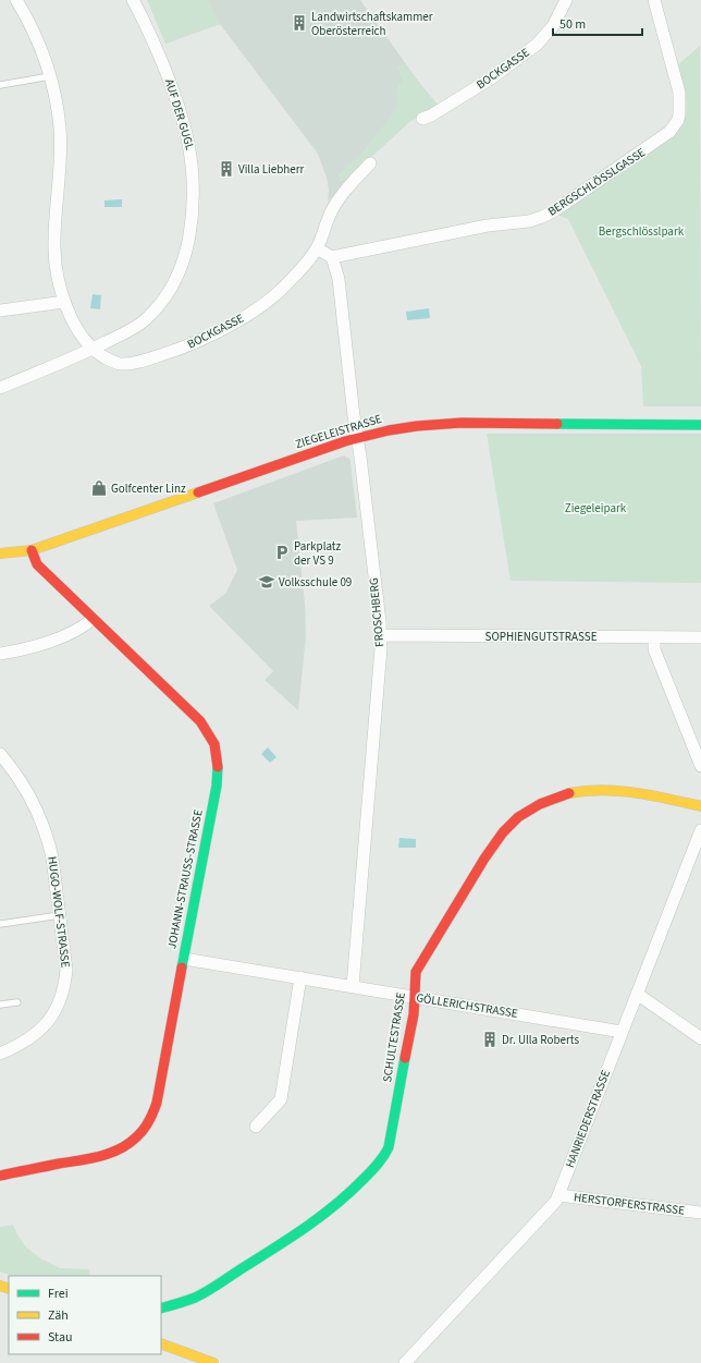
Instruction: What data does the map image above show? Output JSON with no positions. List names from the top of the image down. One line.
{"streets":{"street":["BOCKGASSE","AUF DER GUGL","BERGSCHLÖSSLGASSE","ZIEGELEISTRASSE","FROSCHBERG","SOPHIENGUTSTRASSE","JOHANN-STRAUSS-STRASSE","HUGO-WOLF-STRASSE","GÖLLERICHSTRASSE","SCHULTESTRASSE","HANRIEDERSTRASSE","HERSTORFERSTRASSE"]},"crossings":[["BOCKGASSE","AUF DER GUGL"],["BERGSCHLÖSSLGASSE","FROSCHBERG"],["ZIEGELEISTRASSE","FROSCHBERG"],["ZIEGELEISTRASSE","JOHANN-STRAUSS-STRASSE"],["FROSCHBERG","SOPHIENGUTSTRASSE"],["FROSCHBERG","GÖLLERICHSTRASSE"],["JOHANN-STRAUSS-STRASSE","GÖLLERICHSTRASSE"],["GÖLLERICHSTRASSE","SCHULTESTRASSE"],["GÖLLERICHSTRASSE","HANRIEDERSTRASSE"],["HANRIEDERSTRASSE","HERSTORFERSTRASSE"]],"parks":["Bergschlösslpark","Ziegeleipark"],"places":{"building":["Landwirtschaftskammer Oberösterreich","Villa Liebherr","Dr. Ulla Roberts"],"shop":["Golfcenter Linz"],"parking":["Parkplatz der VS 9"],"school or university":["Volksschule 09"]},"legend":["Frei","Zäh","Stau"],"scale_bar":"50 m"}
